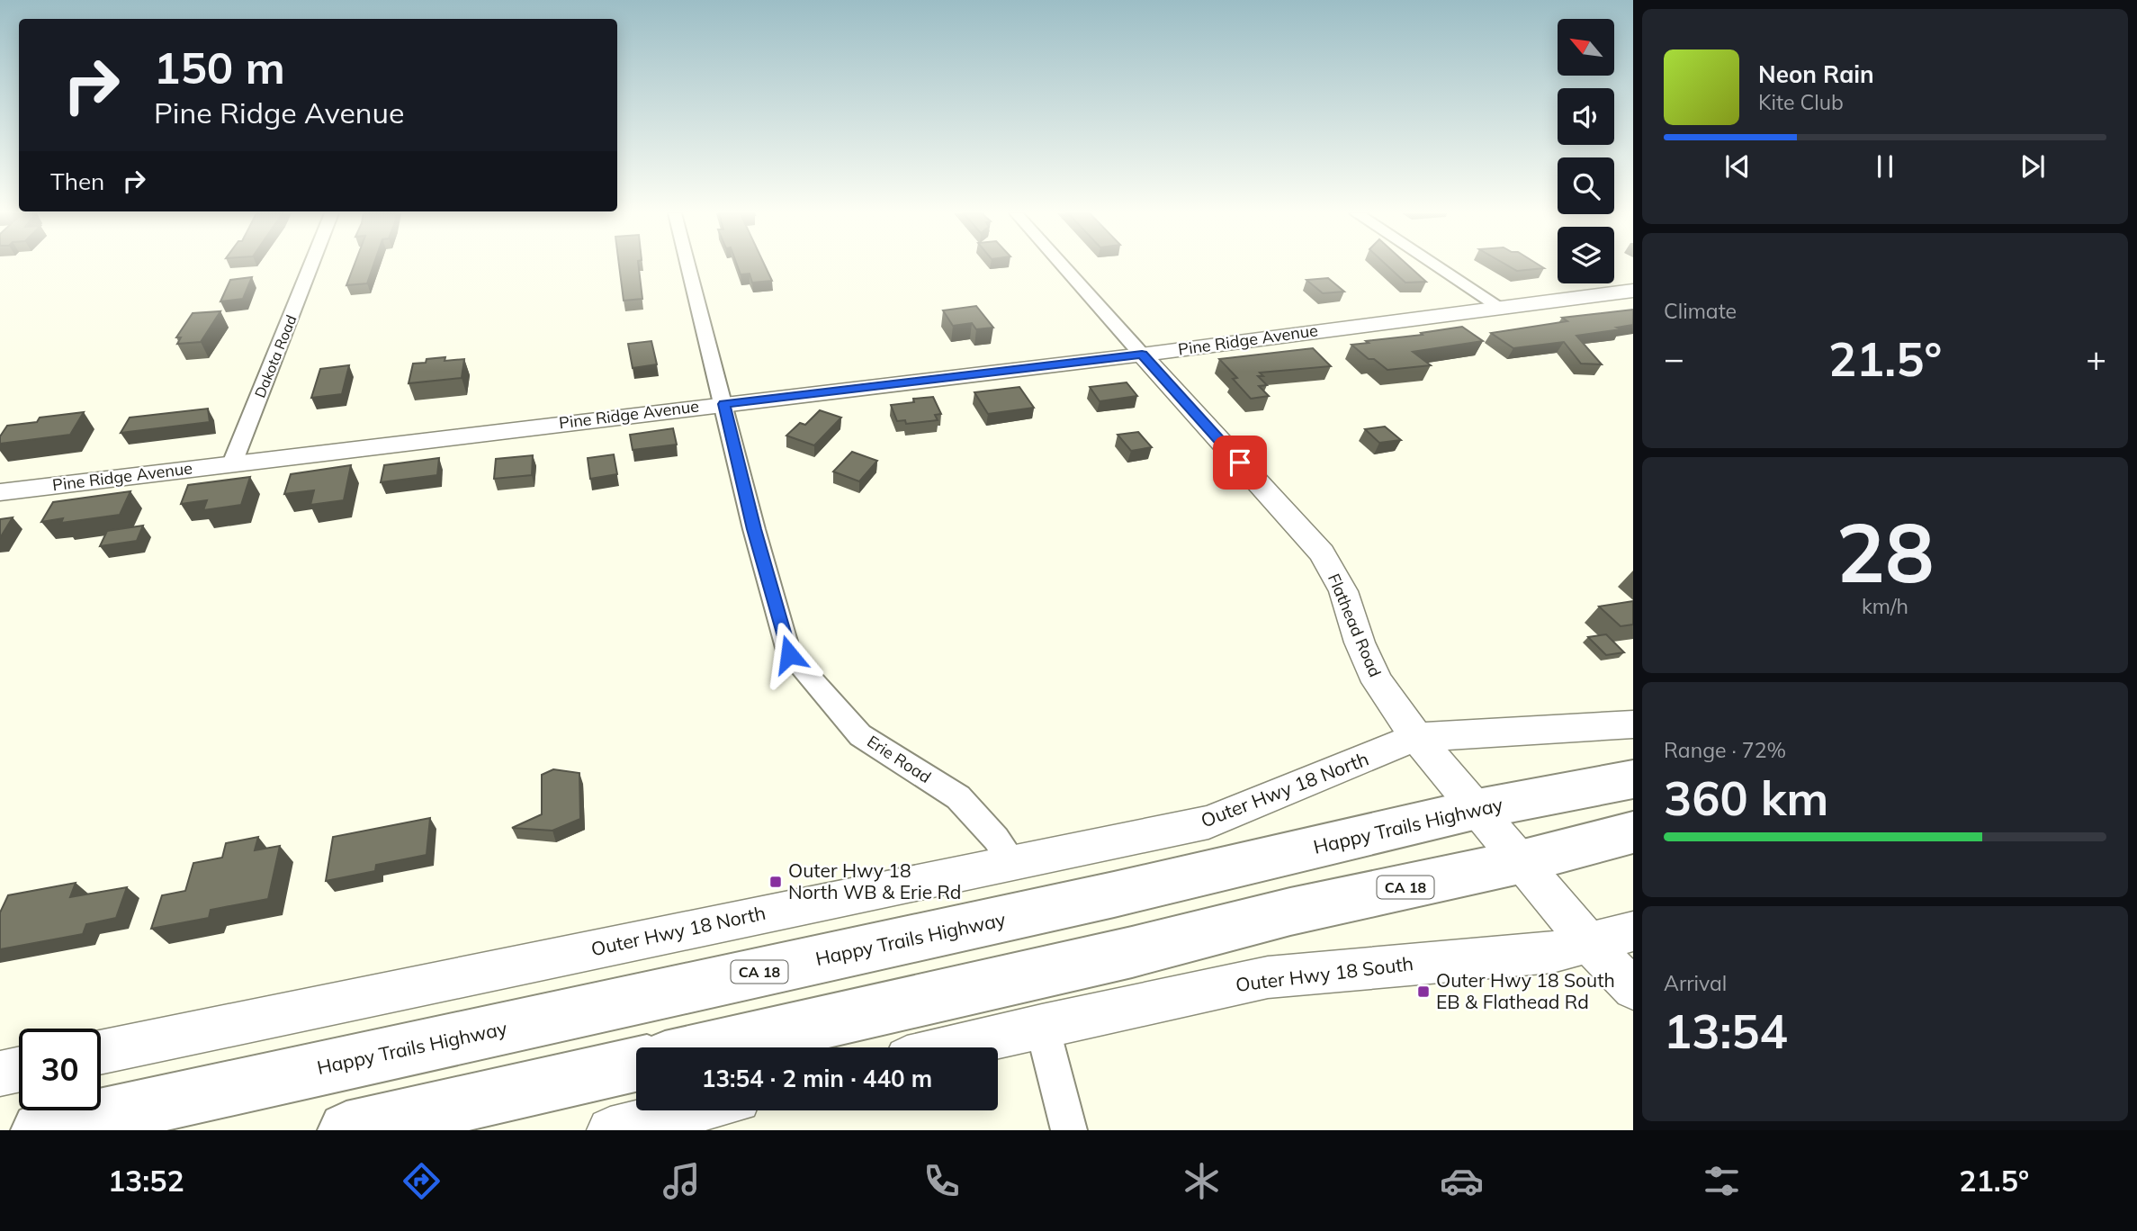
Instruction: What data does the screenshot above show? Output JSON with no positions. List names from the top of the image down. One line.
{"streets":{"main road":["Happy Trails Highway","CA 18"],"street":["Pine Ridge Avenue","Dakota Road","Flathead Road","Erie Road","Outer Hwy 18 North","Outer Hwy 18 South"]},"crossings":[["Pine Ridge Avenue","Dakota Road"],["Pine Ridge Avenue","Flathead Road"],["Pine Ridge Avenue","Erie Road"],["Flathead Road","Outer Hwy 18 North"],["Flathead Road","Happy Trails Highway"],["Flathead Road","CA 18"],["Flathead Road","Outer Hwy 18 South"],["Erie Road","Outer Hwy 18 North"]],"places":{"transit":["Outer Hwy 18 North WB & Erie Rd","Outer Hwy 18 South EB & Flathead Rd"]},"north":"top left","page":{"turn":["150 m","Pine Ridge Avenue"],"song":["Neon Rain","Kite Club"],"then":"Then","tile":["Climate",["28","km/h"],["Range · 72%","360 km"],["Arrival","13:54"]],"heat":["−","21.5°","+"],"limit":"30","trip":"13:54 · 2 min · 440 m","tabs":["13:52","21.5°"]}}
